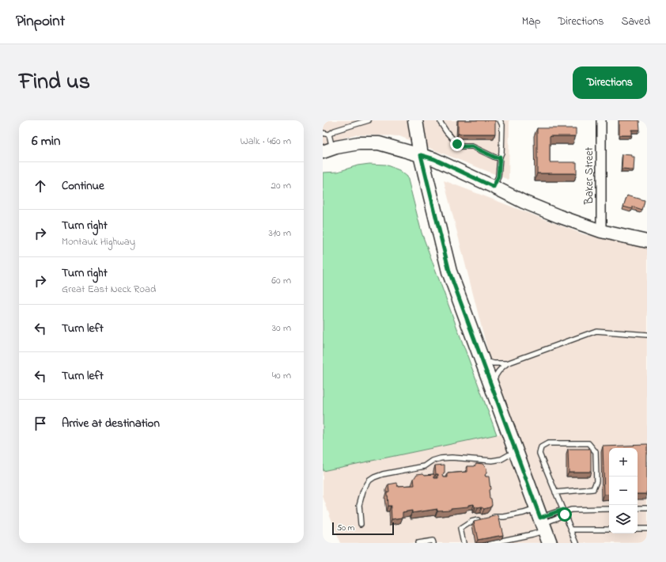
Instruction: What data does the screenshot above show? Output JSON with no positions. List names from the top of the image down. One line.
{"streets":{"street":["Baker Street"]},"scale_bar":"50 m","page":{"header":"Pinpoint","nav":["Map","Directions","Saved"],"title":"Find us","buttons":"Directions","heading":["6 min","Walk · 460 m"],"list":[["Continue","20 m"],["Turn right","Montauk Highway","310 m"],["Turn right","Great East Neck Road","60 m"],["Turn left","30 m"],["Turn left","40 m"],"Arrive at destination"],"map_buttons":["+","−"],"scale":"50 m"}}
